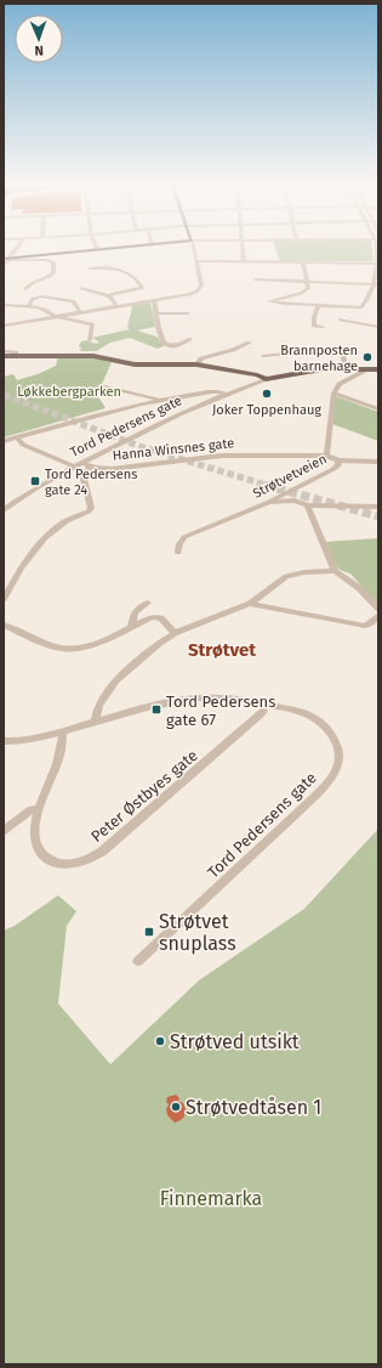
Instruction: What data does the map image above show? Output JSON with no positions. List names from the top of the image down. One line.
{"streets":{"street":["Tord Pedersens gate","Hanna Winsnes gate","Strøtvetveien","Peter Østbyes gate"]},"crossings":[["Tord Pedersens gate","Hanna Winsnes gate"],["Tord Pedersens gate","Peter Østbyes gate"],["Hanna Winsnes gate","Strøtvetveien"]],"districts":["Strøtvet"],"parks":["Løkkebergparken","Finnemarka"],"places":{"other":["Brannposten barnehage","Joker Toppenhaug","Strøtved utsikt","Strøtvedtåsen 1"],"transit":["Tord Pedersens gate 24","Tord Pedersens gate 67","Strøtvet snuplass"]},"north":"bottom"}
